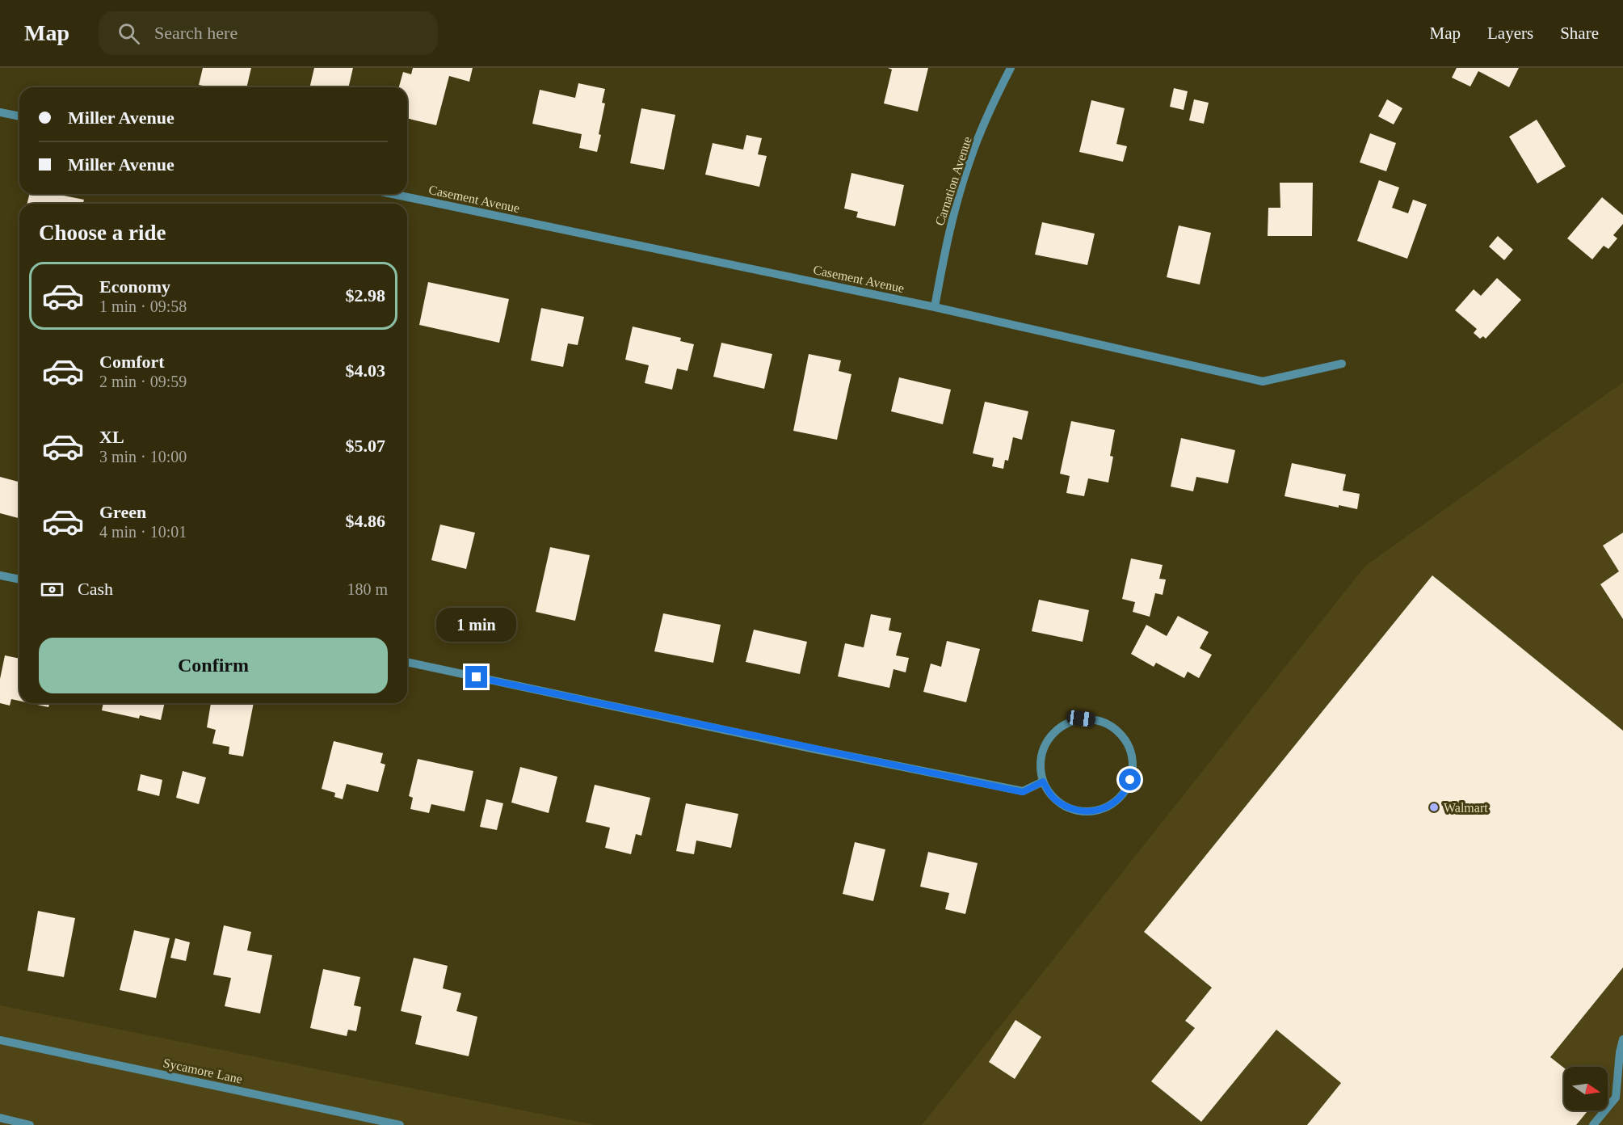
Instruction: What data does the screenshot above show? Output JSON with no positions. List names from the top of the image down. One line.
{"streets":{"street":["Carnation Avenue","Casement Avenue","Sycamore Lane"]},"crossings":[["Carnation Avenue","Casement Avenue"]],"places":["Walmart"],"north":"right","page":{"header":"Map","search":"Search here","nav":["Map","Layers","Share"],"banner":["Miller Avenue","Miller Avenue"],"heading":"Choose a ride","list":[{"name":"Economy","note":"1 min · 09:58","value":"$2.98"},{"name":"Comfort","note":"2 min · 09:59","value":"$4.03"},{"name":"XL","note":"3 min · 10:00","value":"$5.07"},{"name":"Green","note":"4 min · 10:01","value":"$4.86"}],"pay":["Cash","180 m"],"bubble":"1 min","buttons":"Confirm"}}
